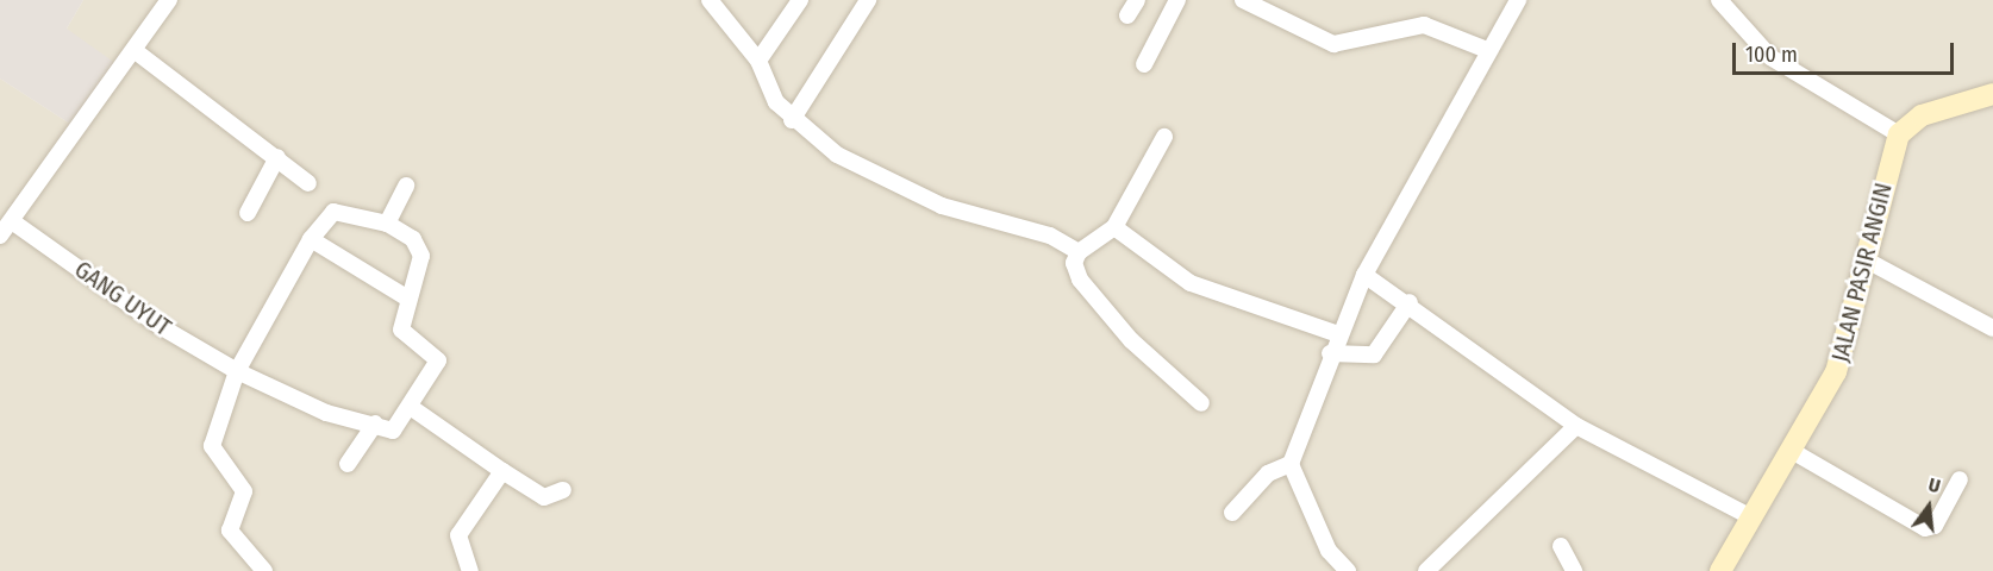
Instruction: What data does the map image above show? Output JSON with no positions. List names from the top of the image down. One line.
{"streets":{"street":["JALAN PASIR ANGIN","GANG UYUT"]},"scale_bar":"100 m","north":"top"}
